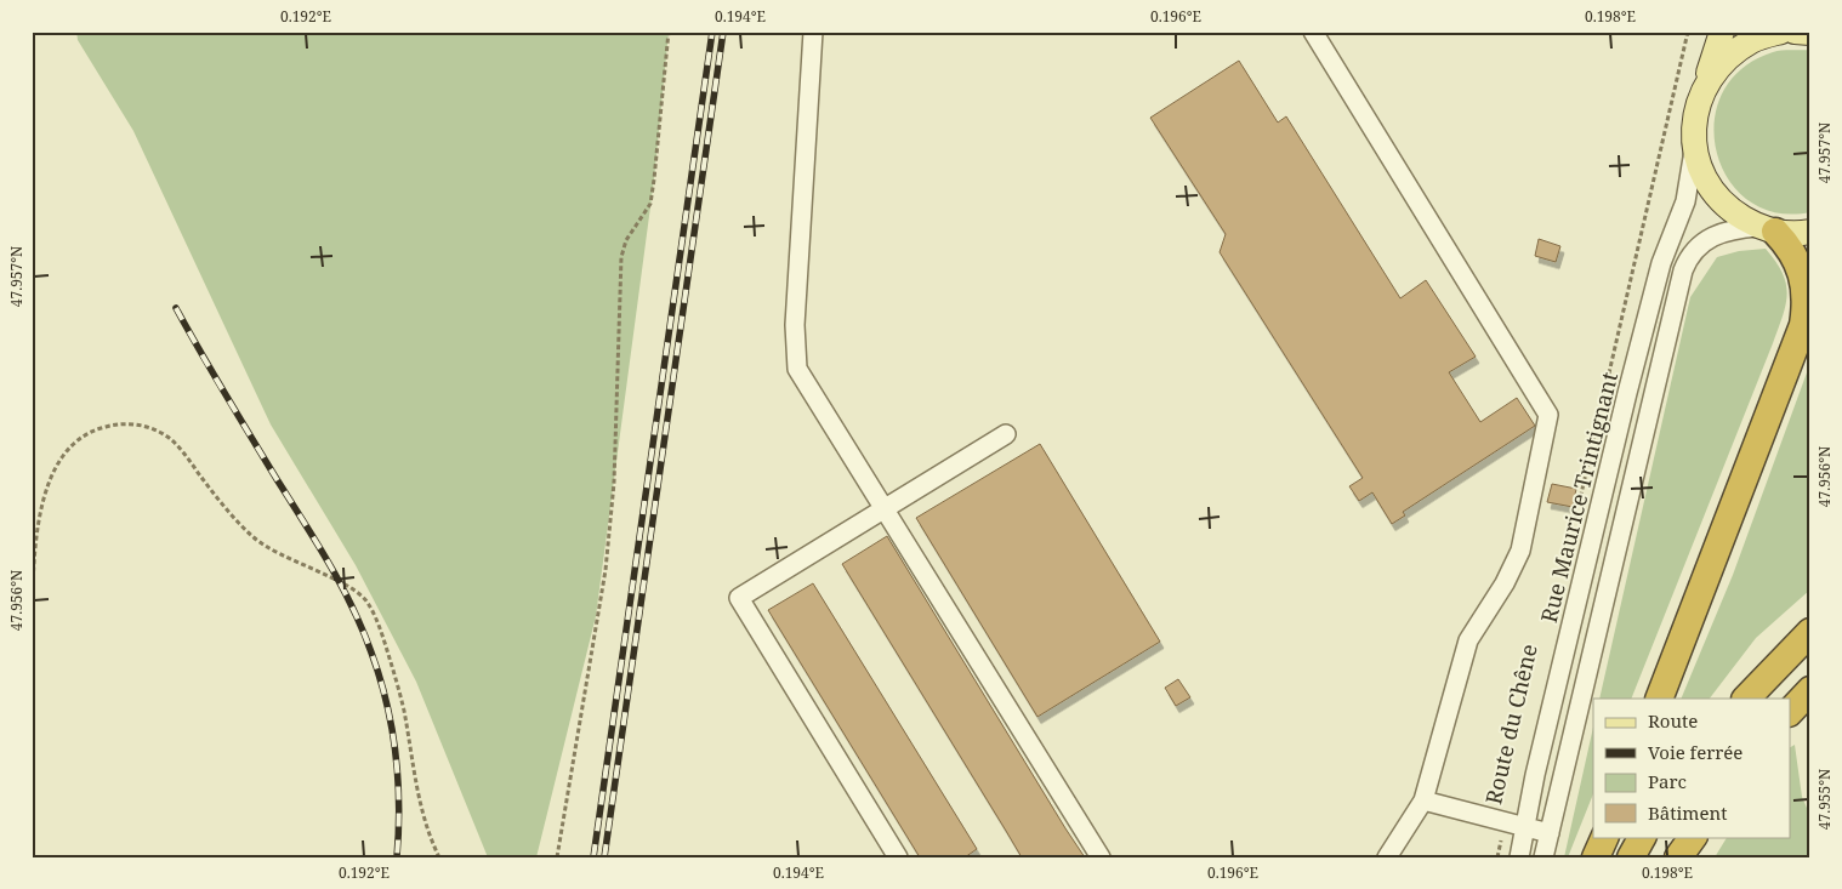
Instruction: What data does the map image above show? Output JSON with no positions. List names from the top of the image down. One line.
{"streets":{"street":["Rue Maurice Trintignant"],"path":["Route du Chêne"]},"legend":["Route","Voie ferrée","Parc","Bâtiment"],"coordinates":["0.192°E","0.194°E","0.196°E","0.198°E","47.957°N","47.956°N","47.955°N"]}
